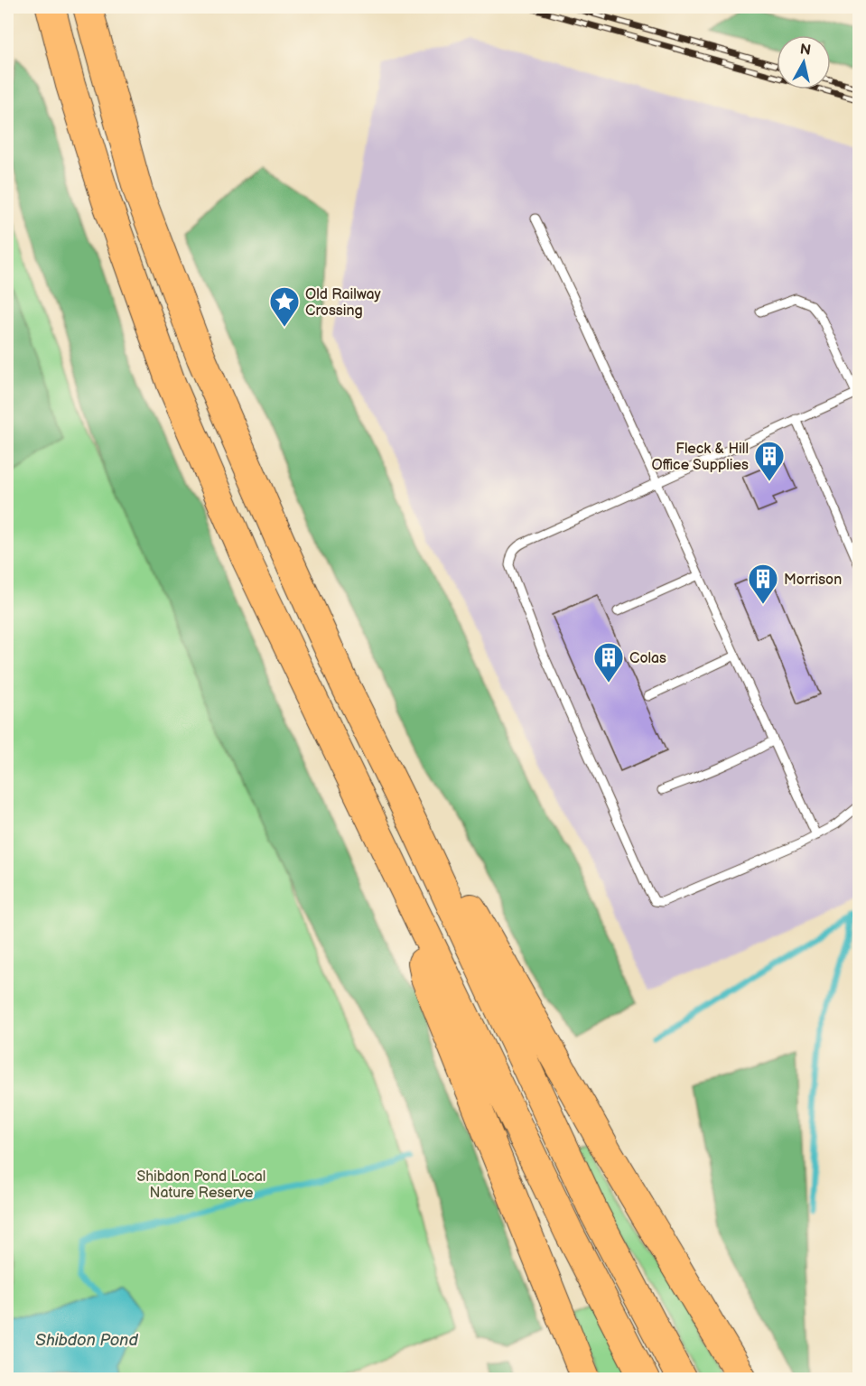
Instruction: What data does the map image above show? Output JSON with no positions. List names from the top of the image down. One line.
{"water":["Shibdon Pond"],"parks":["Shibdon Pond Local Nature Reserve"],"places":{"place":["Old Railway Crossing"],"building":["Fleck & Hill Office Supplies","Morrison","Colas"]},"north":"top"}
